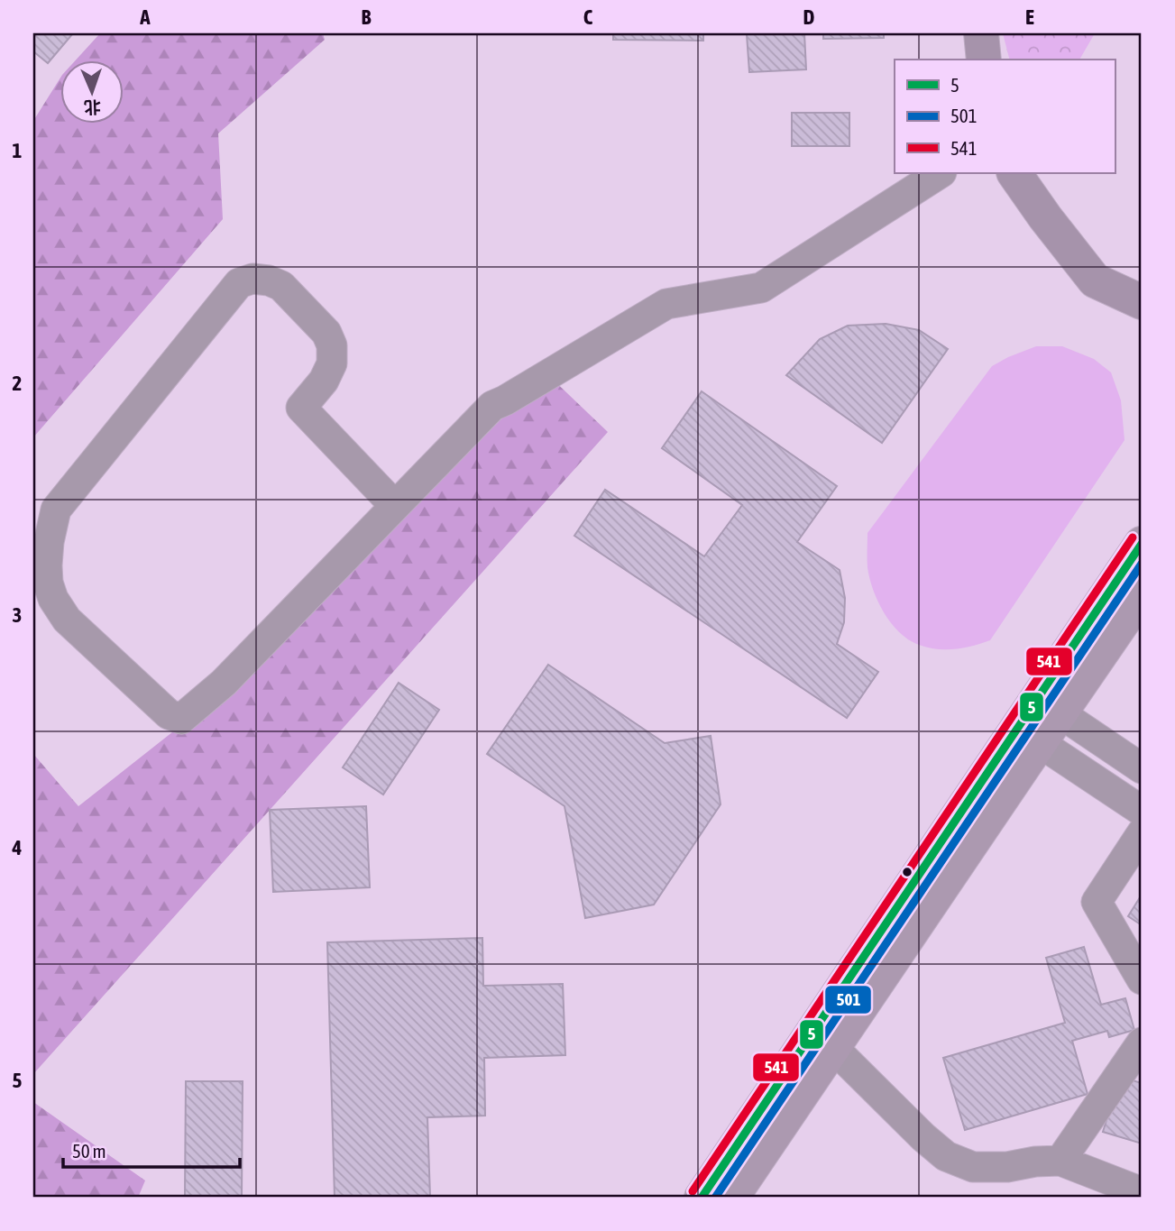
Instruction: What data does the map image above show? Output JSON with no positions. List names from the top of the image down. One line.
{"lines":["transit line 541","transit line 5","transit line 501"],"legend":["5","501","541"],"scale_bar":"50 m","north":"bottom","grid":{"columns":["A","B","C","D","E"],"rows":["1","2","3","4","5"]}}
